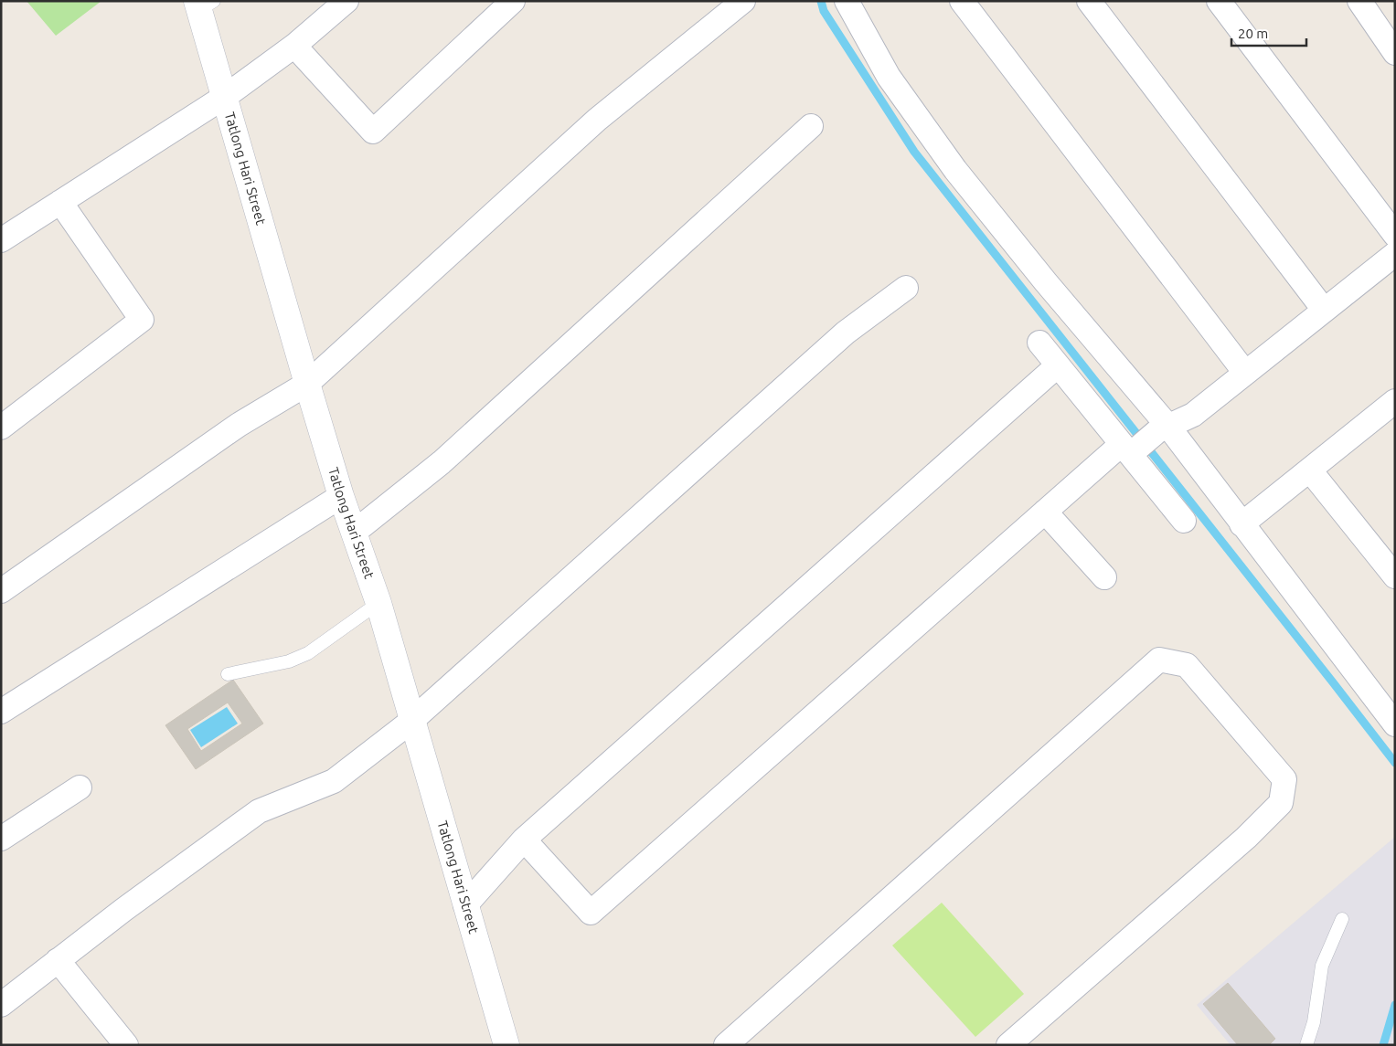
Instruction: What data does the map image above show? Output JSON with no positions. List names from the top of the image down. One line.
{"streets":{"street":["Tatlong Hari Street"]},"scale_bar":"20 m"}
